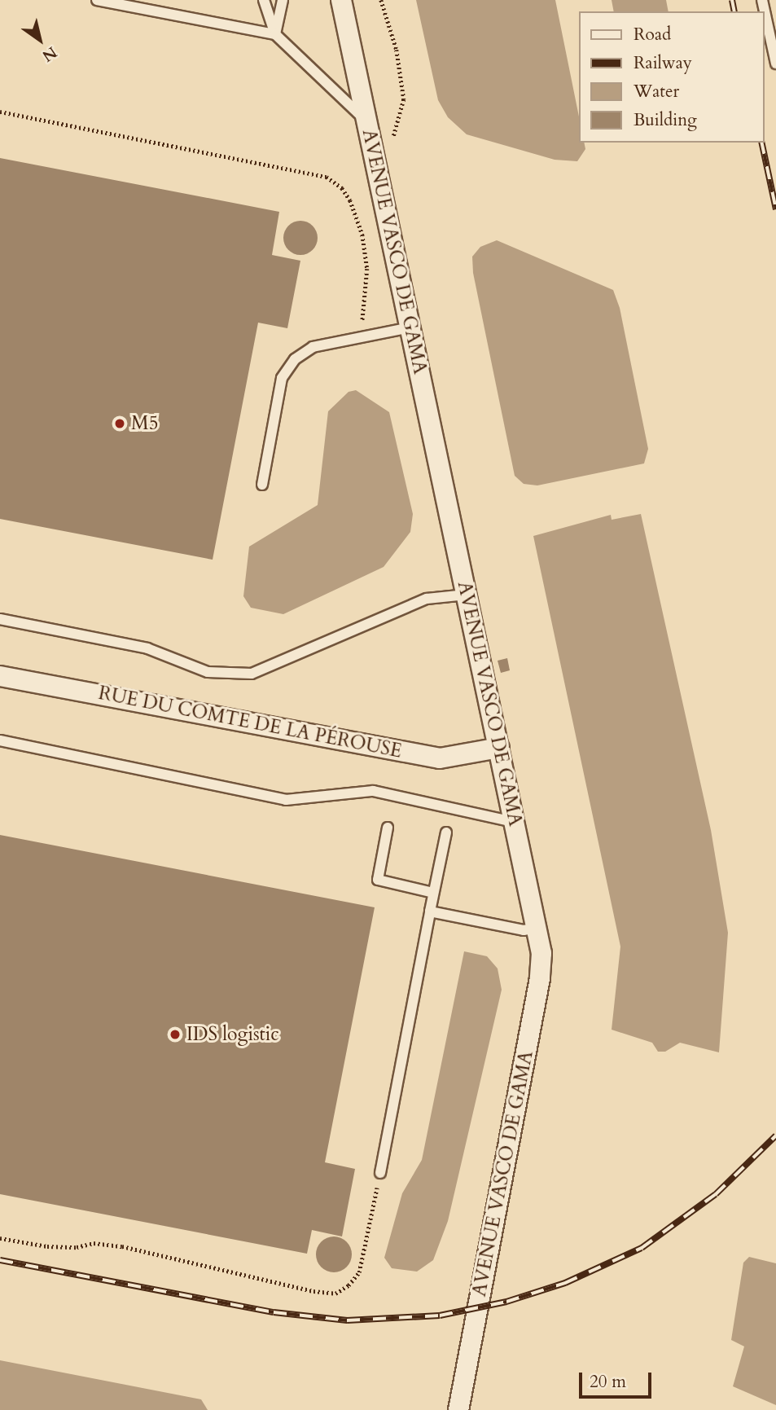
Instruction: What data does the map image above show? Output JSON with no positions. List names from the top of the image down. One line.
{"streets":{"street":["AVENUE VASCO DE GAMA","RUE DU COMTE DE LA PÉROUSE"]},"crossings":[["AVENUE VASCO DE GAMA","RUE DU COMTE DE LA PÉROUSE"]],"places":["M5","IDS logistic"],"legend":["Road","Railway","Water","Building"],"scale_bar":"20 m","north":"bottom right"}
